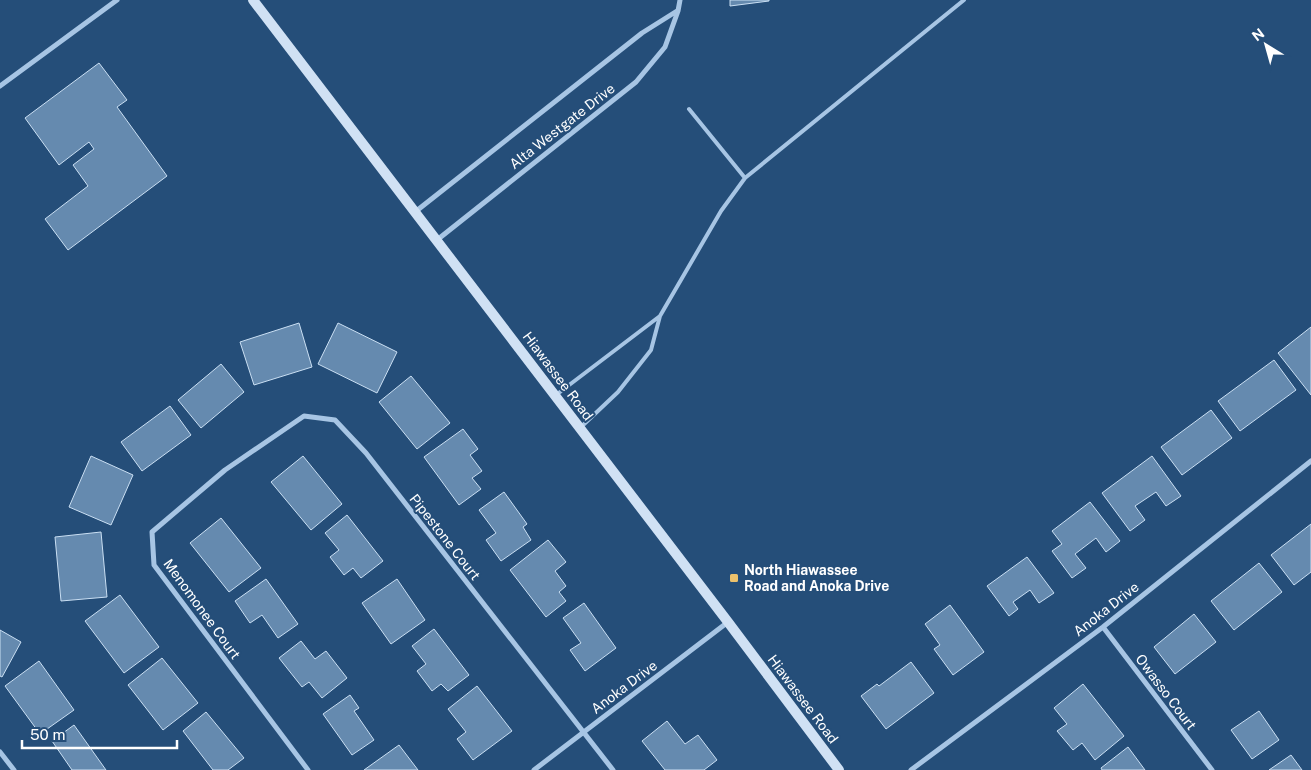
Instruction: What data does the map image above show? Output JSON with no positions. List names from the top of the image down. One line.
{"streets":{"main road":["Hiawassee Road"],"street":["Alta Westgate Drive","Pipestone Court","Menomonee Court","Anoka Drive","Owasso Court"]},"crossings":[["Alta Westgate Drive","Hiawassee Road"],["Hiawassee Road","Anoka Drive"],["Pipestone Court","Menomonee Court"],["Pipestone Court","Anoka Drive"],["Anoka Drive","Owasso Court"]],"places":{"transit":["North Hiawassee Road and Anoka Drive"]},"scale_bar":"50 m","north":"top left"}
